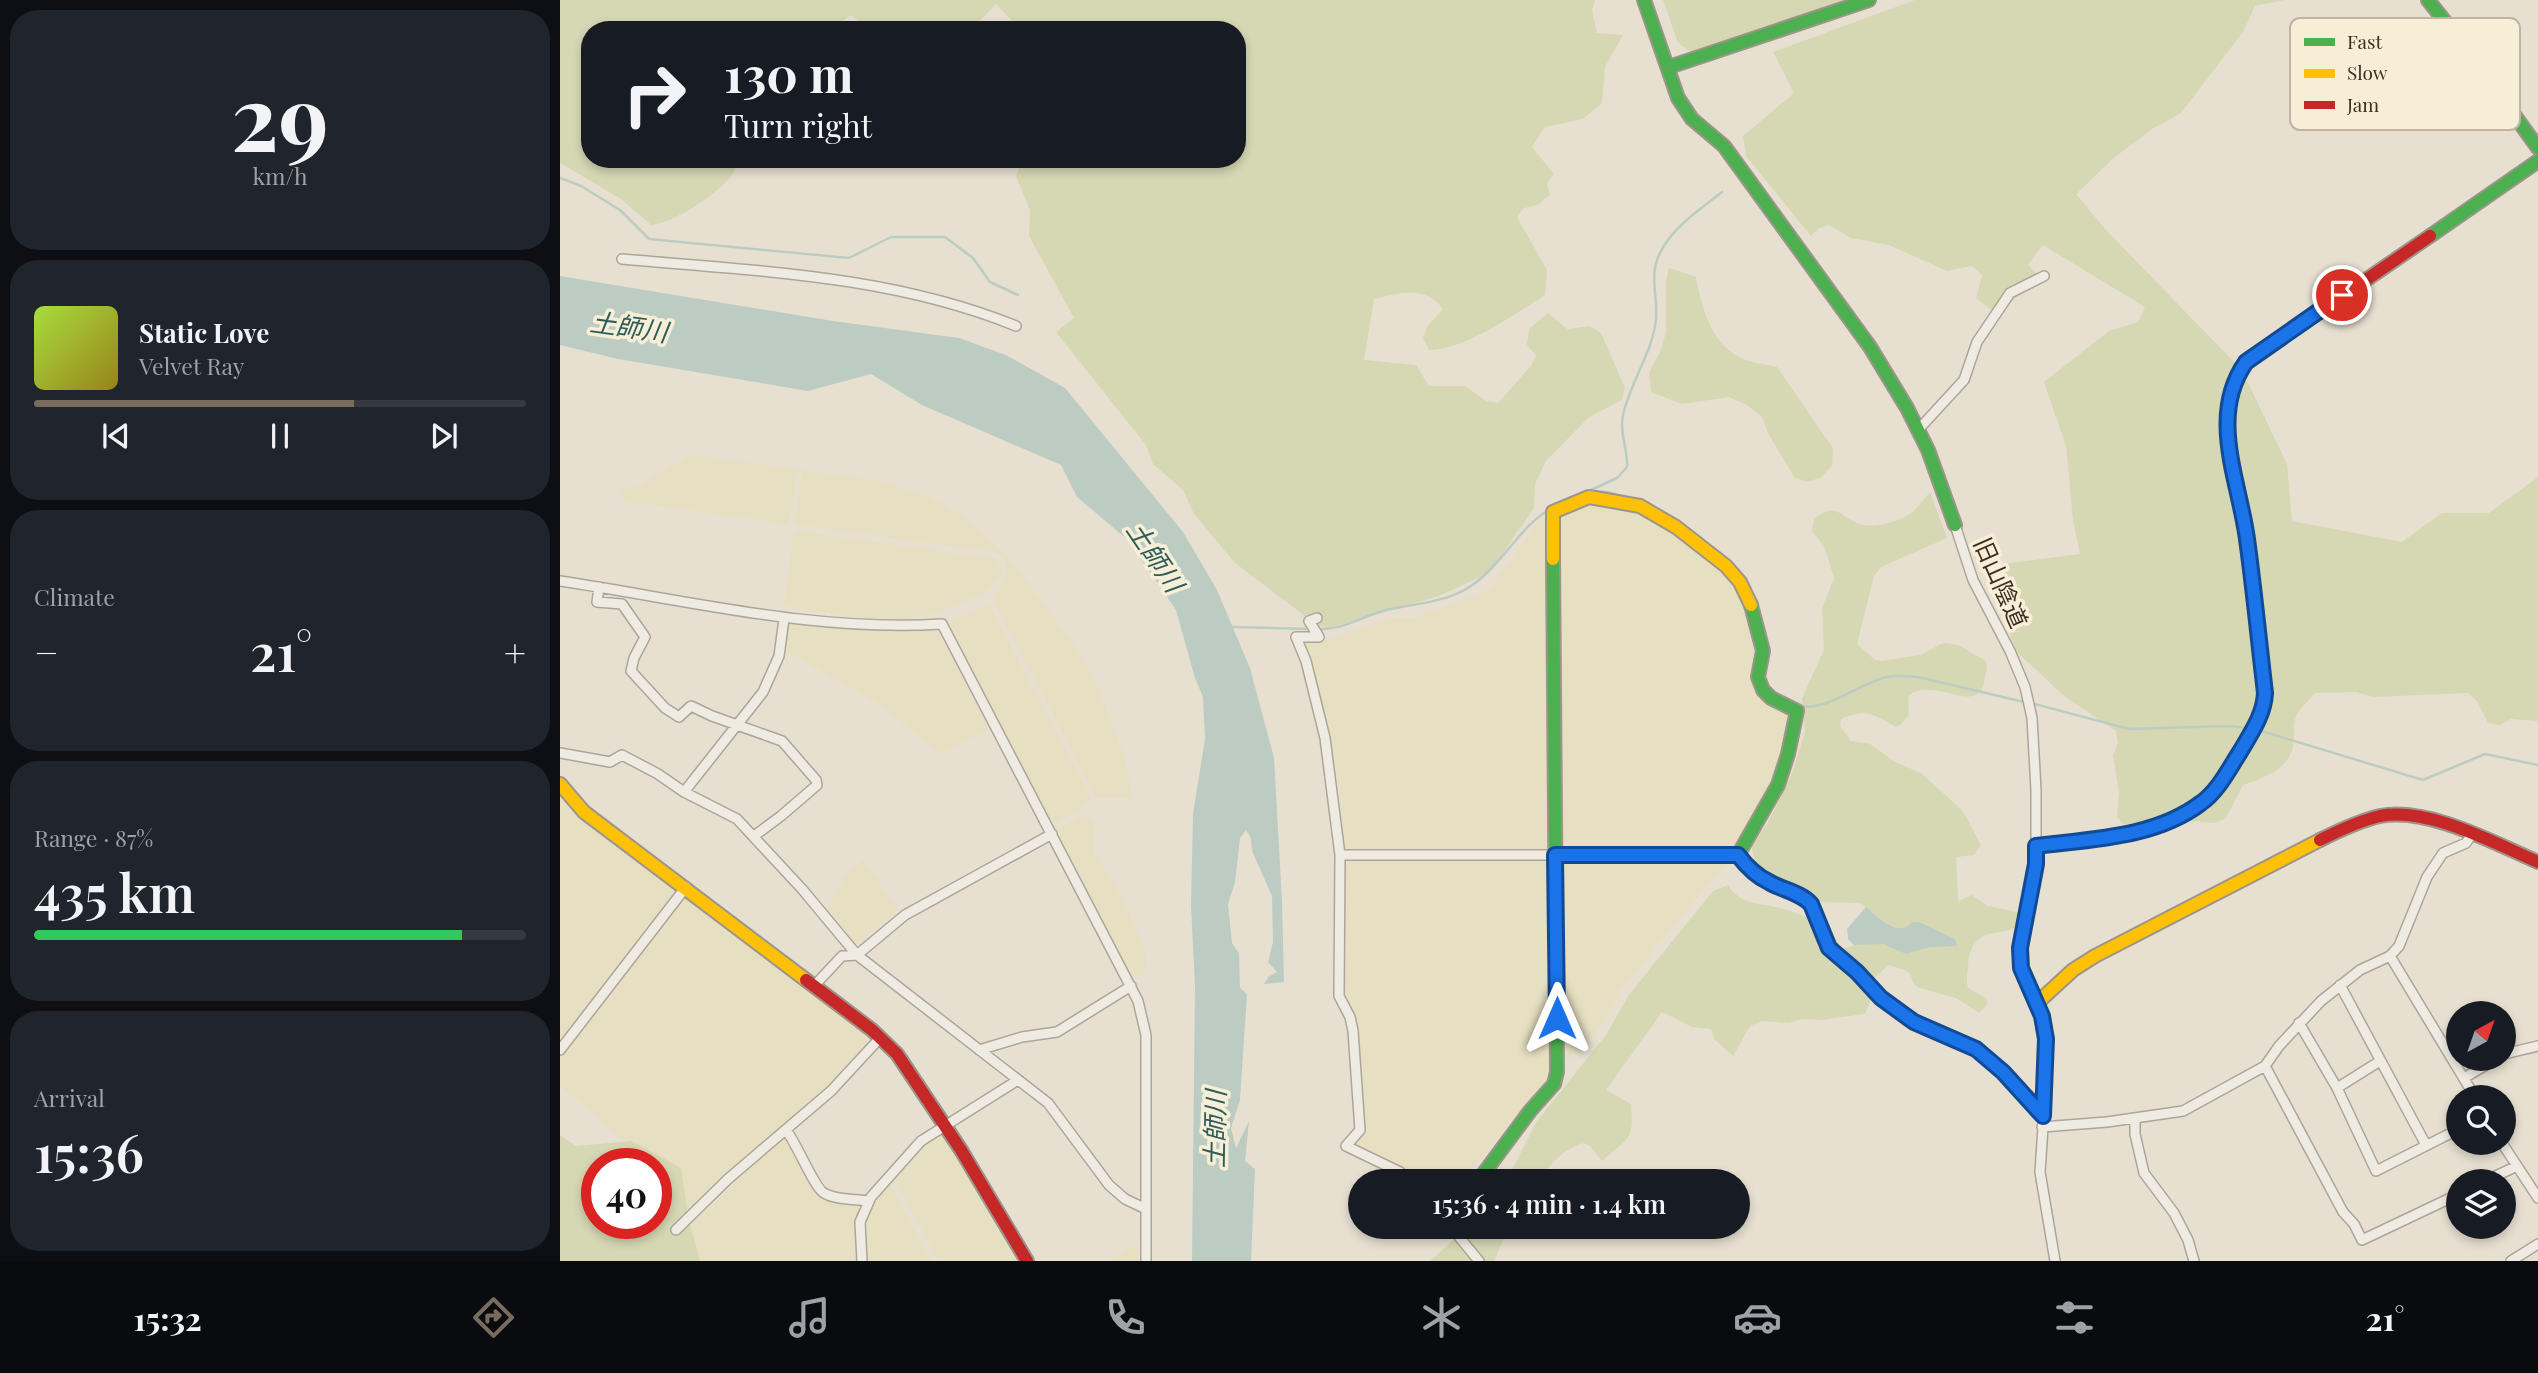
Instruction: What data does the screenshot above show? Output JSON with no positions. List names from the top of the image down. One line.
{"streets":{"street":["旧山陰道"]},"water":["土師川"],"legend":["Fast","Slow","Jam"],"north":"top right","page":{"tile":[["29","km/h"],"Climate",["Range · 87%","435 km"],["Arrival","15:36"]],"turn":["130 m","Turn right"],"song":["Static Love","Velvet Ray"],"heat":["−","21°","+"],"limit":"40","trip":"15:36 · 4 min · 1.4 km","tabs":["15:32","21°"]}}
